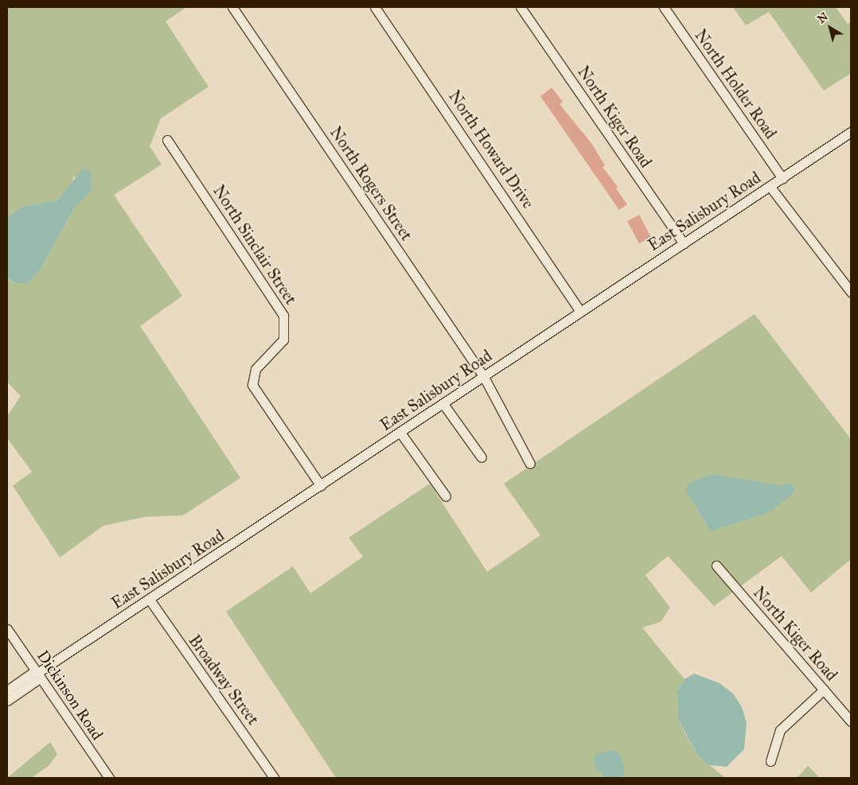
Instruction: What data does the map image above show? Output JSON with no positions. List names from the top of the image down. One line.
{"streets":{"street":["North Holder Road","North Kiger Road","North Howard Drive","North Rogers Street","East Salisbury Road","North Sinclair Street","Broadway Street","Dickinson Road"]},"crossings":[["North Holder Road","East Salisbury Road"],["North Kiger Road","East Salisbury Road"],["North Howard Drive","East Salisbury Road"],["North Rogers Street","East Salisbury Road"],["East Salisbury Road","North Sinclair Street"],["East Salisbury Road","Broadway Street"],["East Salisbury Road","Dickinson Road"]],"north":"top left"}
